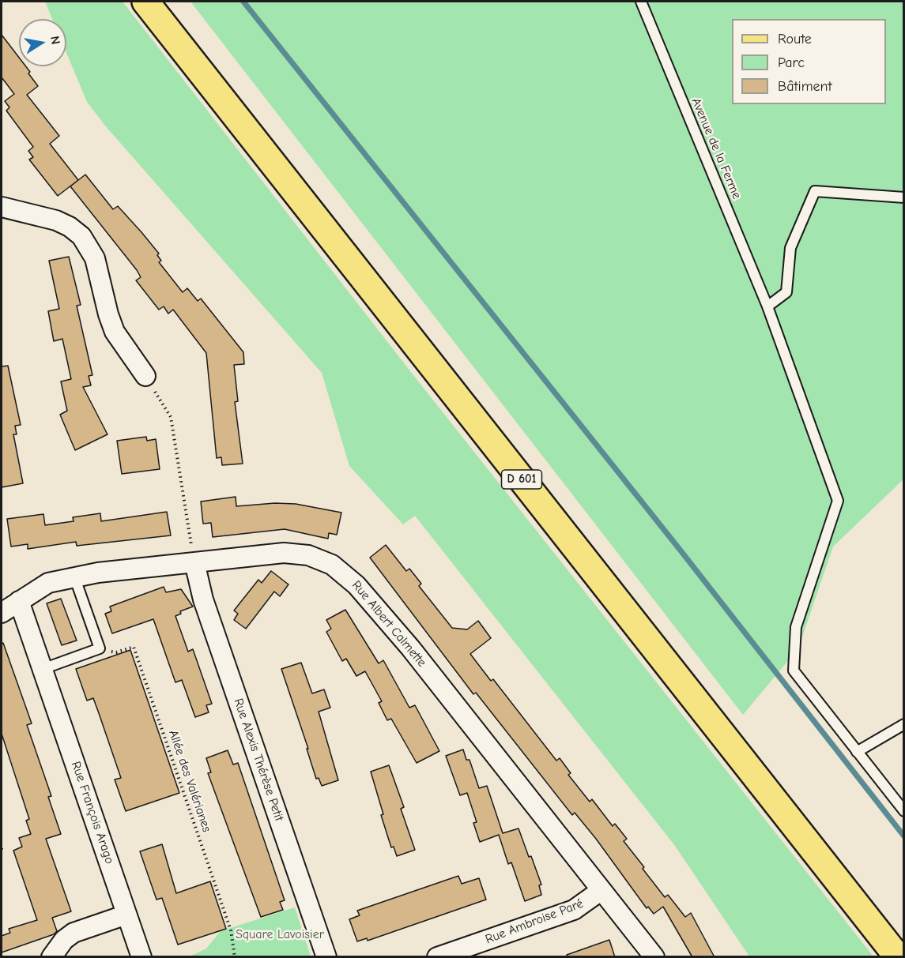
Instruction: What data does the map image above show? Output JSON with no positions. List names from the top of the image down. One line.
{"streets":{"main road":["D 601"],"street":["Rue Albert Calmette","Rue Alexis Thérèse Petit","Rue François Arago","Rue Ambroise Paré"],"lane":["Avenue de la Ferme"],"path":["Allée des Valérianes"]},"crossings":[["Rue Albert Calmette","Rue Alexis Thérèse Petit"],["Rue Albert Calmette","Rue François Arago"],["Rue Albert Calmette","Rue Ambroise Paré"]],"parks":["Square Lavoisier"],"legend":["Route","Parc","Bâtiment"],"north":"right"}
